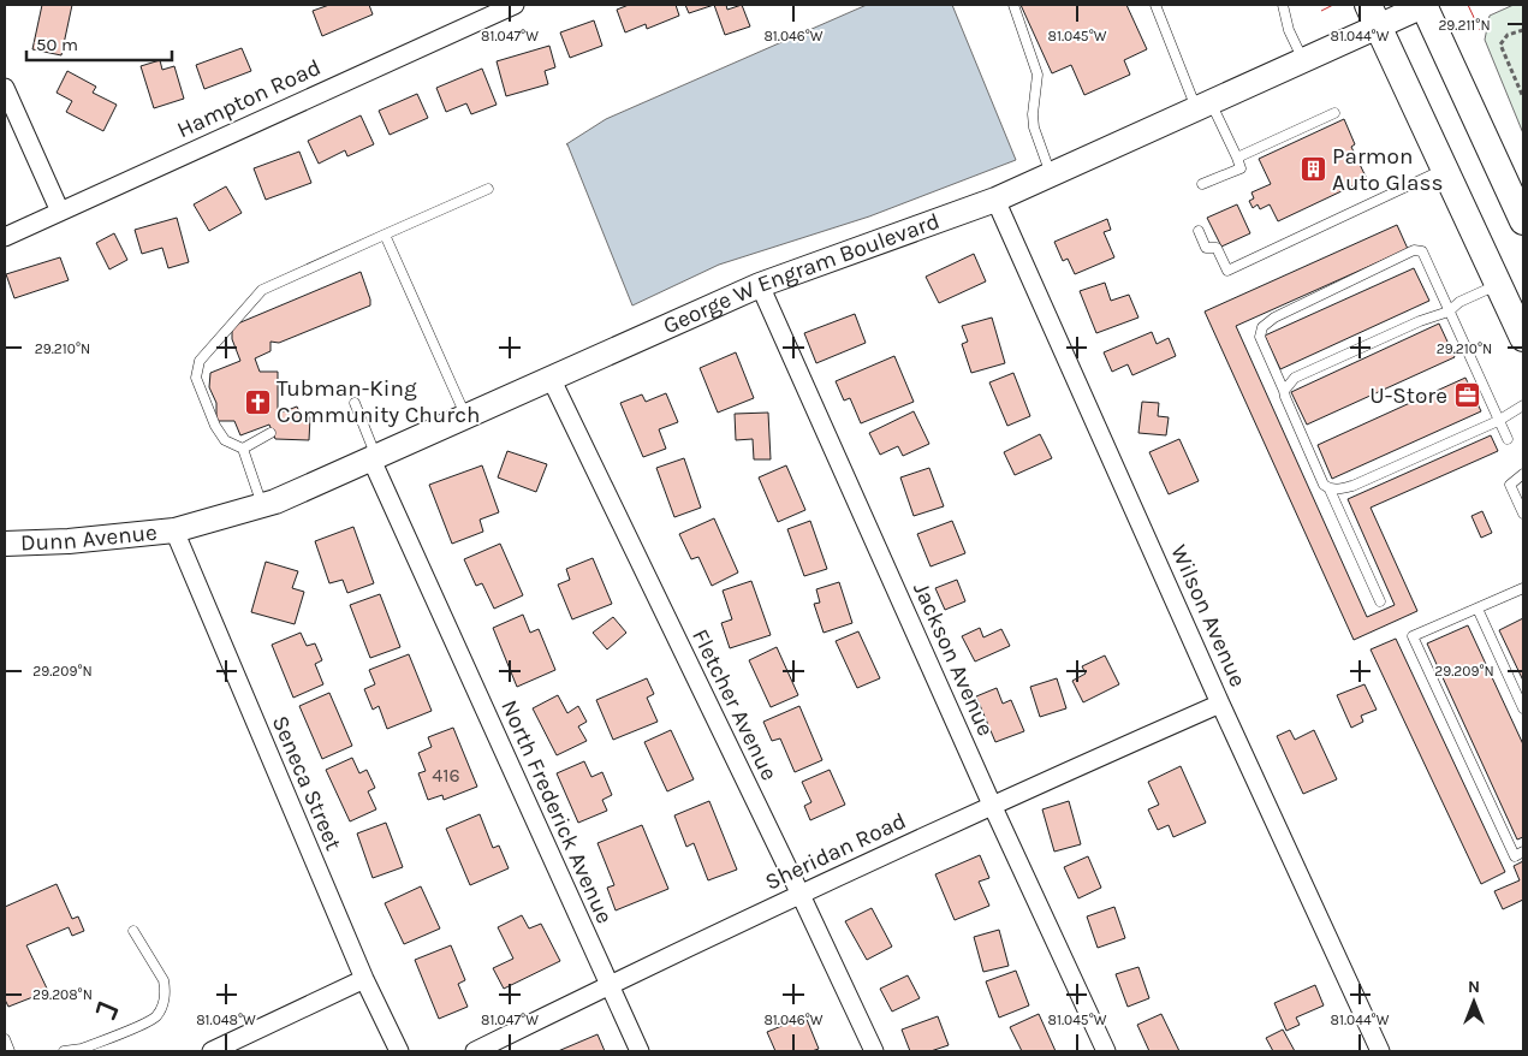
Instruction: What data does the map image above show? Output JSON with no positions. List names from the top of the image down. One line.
{"streets":{"main road":["George W Engram Boulevard","Dunn Avenue"],"street":["Hampton Road","Wilson Avenue","Jackson Avenue","Fletcher Avenue","Seneca Street","North Frederick Avenue","Sheridan Road"]},"crossings":[["George W Engram Boulevard","Dunn Avenue"],["George W Engram Boulevard","Wilson Avenue"],["George W Engram Boulevard","Jackson Avenue"],["George W Engram Boulevard","Fletcher Avenue"],["George W Engram Boulevard","Seneca Street"],["George W Engram Boulevard","North Frederick Avenue"],["Dunn Avenue","Seneca Street"],["Wilson Avenue","Sheridan Road"],["Jackson Avenue","Sheridan Road"],["Fletcher Avenue","Sheridan Road"],["North Frederick Avenue","Sheridan Road"]],"places":{"building":["Parmon Auto Glass"],"office":["U-Store"],"church":["Tubman-King Community Church"]},"house_numbers":["416"],"scale_bar":"50 m","north":"top","coordinates":["29.211°N","81.047°W","81.046°W","81.045°W","81.044°W","29.210°N","29.209°N","29.208°N","81.048°W"]}
